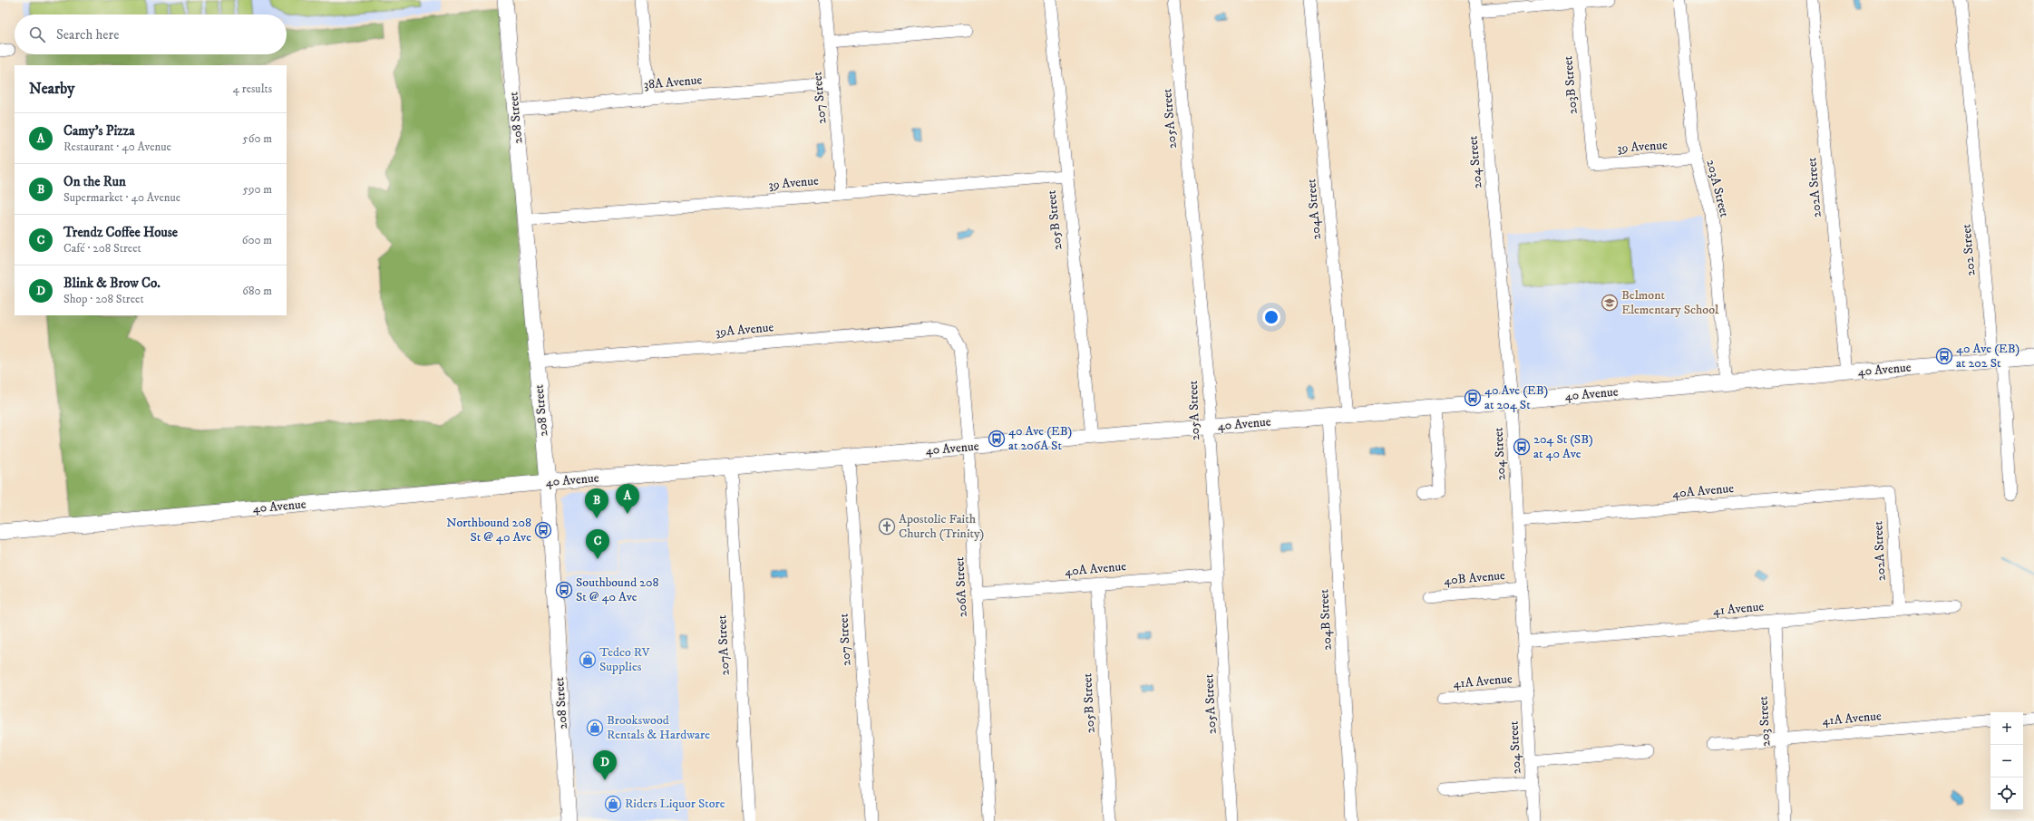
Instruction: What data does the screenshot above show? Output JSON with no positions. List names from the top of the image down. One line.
{"streets":{"main road":["208 Street","40 Avenue"],"street":["38A Avenue","203B Street","207 Street","205A Street","39 Avenue","204 Street","202A Street","203A Street","204A Street","205B Street","202 Street","39A Avenue","40A Avenue","40B Avenue","206A Street","41 Avenue","204B Street","207A Street","41A Avenue","203 Street"]},"crossings":[["38A Avenue","207 Street"],["38A Avenue","208 Street"],["203B Street","39 Avenue"],["207 Street","39 Avenue"],["207 Street","40 Avenue"],["208 Street","39 Avenue"],["208 Street","39A Avenue"],["208 Street","40 Avenue"],["205A Street","40 Avenue"],["205A Street","40A Avenue"],["39 Avenue","203A Street"],["39 Avenue","205B Street"],["204 Street","40 Avenue"],["204 Street","40A Avenue"],["204 Street","40B Avenue"],["204 Street","41 Avenue"],["204 Street","41A Avenue"],["202A Street","40 Avenue"],["202A Street","40A Avenue"],["202A Street","41 Avenue"],["203A Street","40 Avenue"],["204A Street","40 Avenue"],["205B Street","40 Avenue"],["205B Street","40A Avenue"],["202 Street","40 Avenue"],["39A Avenue","206A Street"],["40 Avenue","206A Street"],["40 Avenue","204B Street"],["40 Avenue","207A Street"],["40A Avenue","206A Street"],["41 Avenue","203 Street"],["41A Avenue","203 Street"]],"places":{"school or university":["Belmont Elementary School"],"bus stop":["40 Ave (EB) at 202 St","40 Ave (EB) at 204 St","40 Ave (EB) at 206A St","204 St (SB) at 40 Ave","Northbound 208 St @ 40 Ave","Southbound 208 St @ 40 Ave"],"church":["Apostolic Faith Church (Trinity)"],"shop":["Tedco RV Supplies","Brookswood Rentals & Hardware","Riders Liquor Store"]},"page":{"search":"Search here","heading":["Nearby","4 results"],"list":[{"mark":"A","name":"Camy's Pizza","note":"Restaurant · 40 Avenue","value":"560 m"},{"mark":"B","name":"On the Run","note":"Supermarket · 40 Avenue","value":"590 m"},{"mark":"C","name":"Trendz Coffee House","note":"Café · 208 Street","value":"600 m"},{"mark":"D","name":"Blink & Brow Co.","note":"Shop · 208 Street","value":"680 m"}],"pins":["A","B","C","D"],"map_buttons":["+","−"]}}
